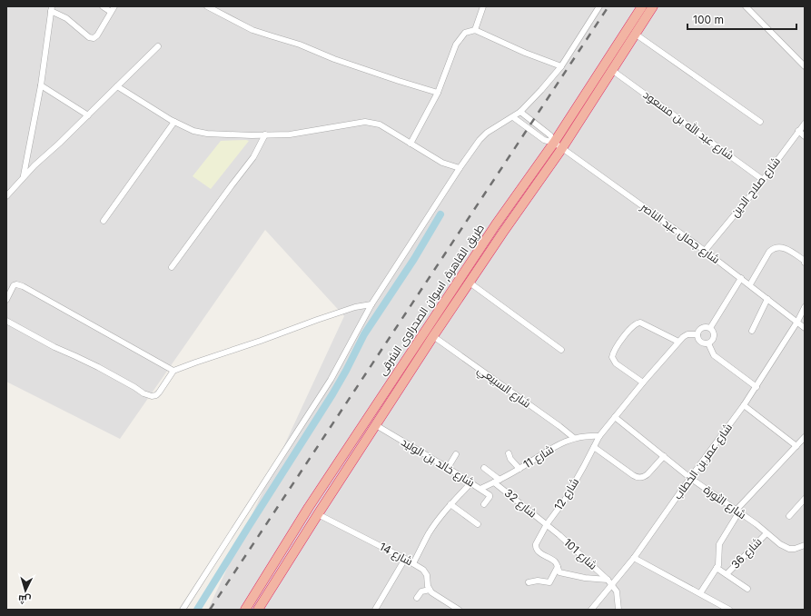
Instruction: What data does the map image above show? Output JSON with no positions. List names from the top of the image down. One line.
{"streets":{"highway":["طريق القاهرة, اسوان الصحراوى الشرقى"],"street":["شارع عبد الله بن مسعود","شارع صلاح الدين","شارع جمال عبد الناصر","شارع السبيعي","شارع 11","شارع عمر بن الخطاب","شارع خالد بن الوليد","شارع 12","شارع الثورة","شارع 32","شارع 36","شارع 14","شارع 101"]},"crossings":[["شارع عبد الله بن مسعود","شارع صلاح الدين"],["شارع عبد الله بن مسعود","طريق القاهرة, اسوان الصحراوى الشرقى"],["شارع صلاح الدين","شارع جمال عبد الناصر"],["شارع جمال عبد الناصر","طريق القاهرة, اسوان الصحراوى الشرقى"],["شارع جمال عبد الناصر","شارع عمر بن الخطاب"],["طريق القاهرة, اسوان الصحراوى الشرقى","شارع السبيعي"],["طريق القاهرة, اسوان الصحراوى الشرقى","شارع خالد بن الوليد"],["طريق القاهرة, اسوان الصحراوى الشرقى","شارع 14"],["شارع السبيعي","شارع 11"],["شارع 11","شارع خالد بن الوليد"],["شارع 11","شارع 12"],["شارع 11","شارع 32"],["شارع عمر بن الخطاب","شارع الثورة"],["شارع عمر بن الخطاب","شارع 101"],["شارع 12","شارع الثورة"],["شارع 12","شارع 32"],["شارع 12","شارع 101"],["شارع الثورة","شارع 36"],["شارع 32","شارع 101"]],"scale_bar":"100 m","north":"bottom"}
